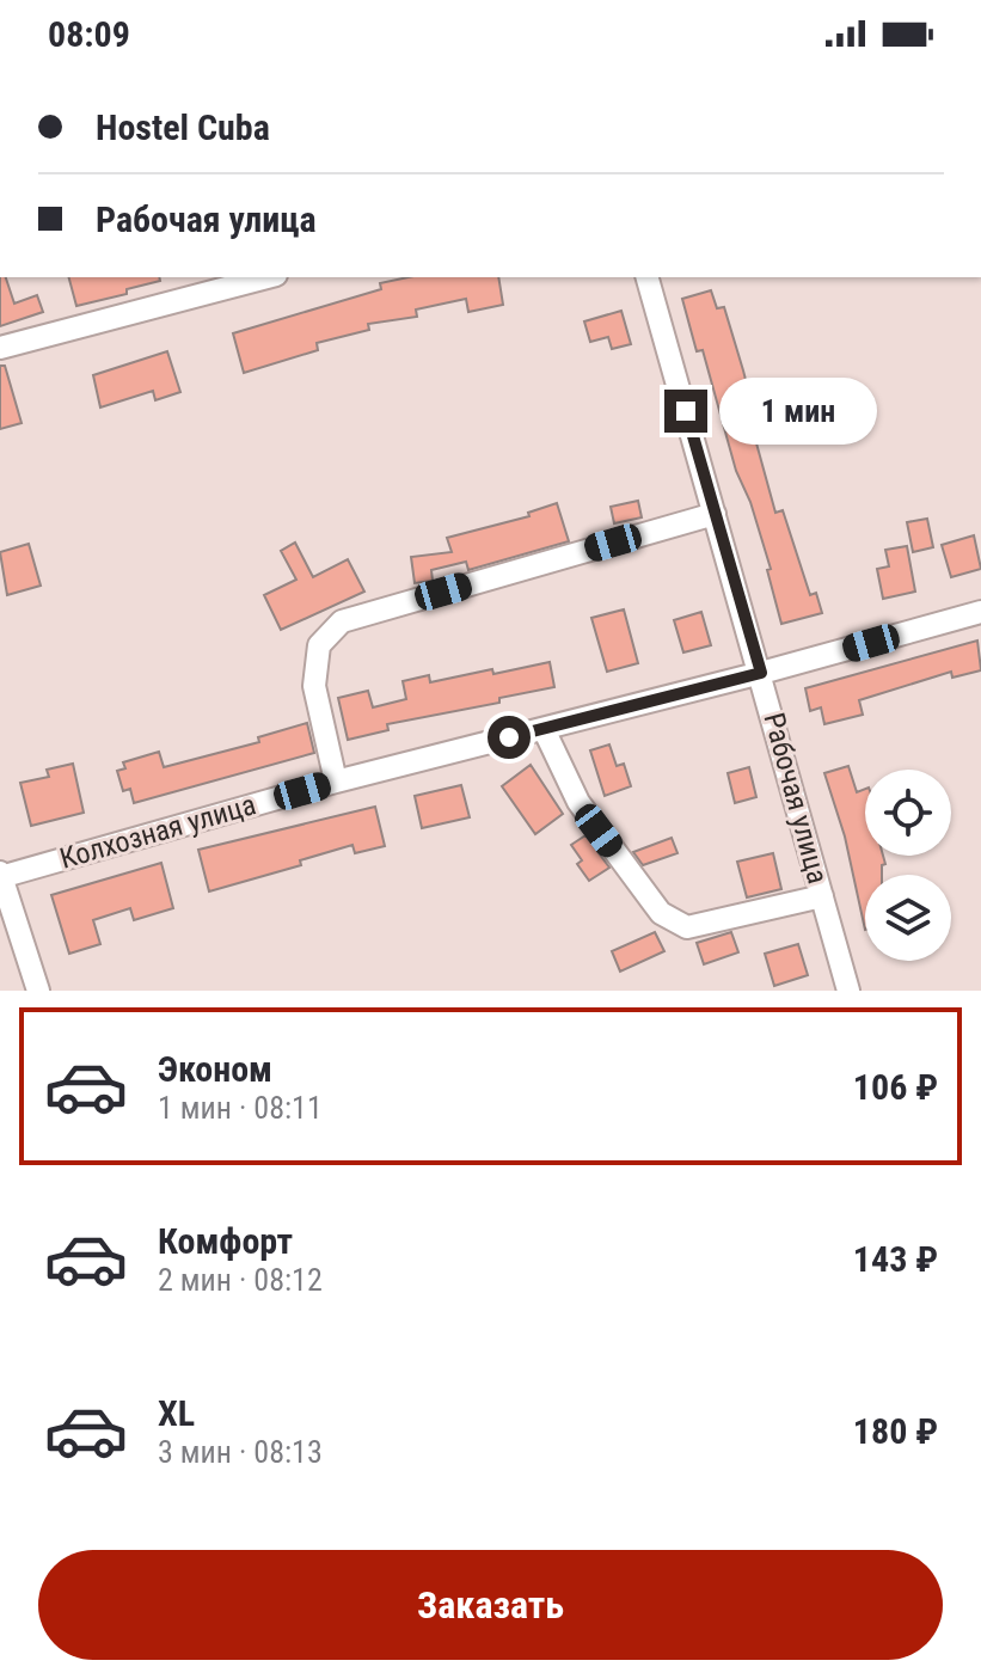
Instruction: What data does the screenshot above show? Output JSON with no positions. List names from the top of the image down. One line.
{"streets":{"street":["Рабочая улица","Колхозная улица"]},"crossings":[["Рабочая улица","Колхозная улица"]],"page":{"status":"08:09","banner":["Hostel Cuba","Рабочая улица"],"bubble":"1 мин","list":[{"name":"Эконом","note":"1 мин · 08:11","value":"106 ₽"},{"name":"Комфорт","note":"2 мин · 08:12","value":"143 ₽"},{"name":"XL","note":"3 мин · 08:13","value":"180 ₽"}],"buttons":"Заказать"}}
